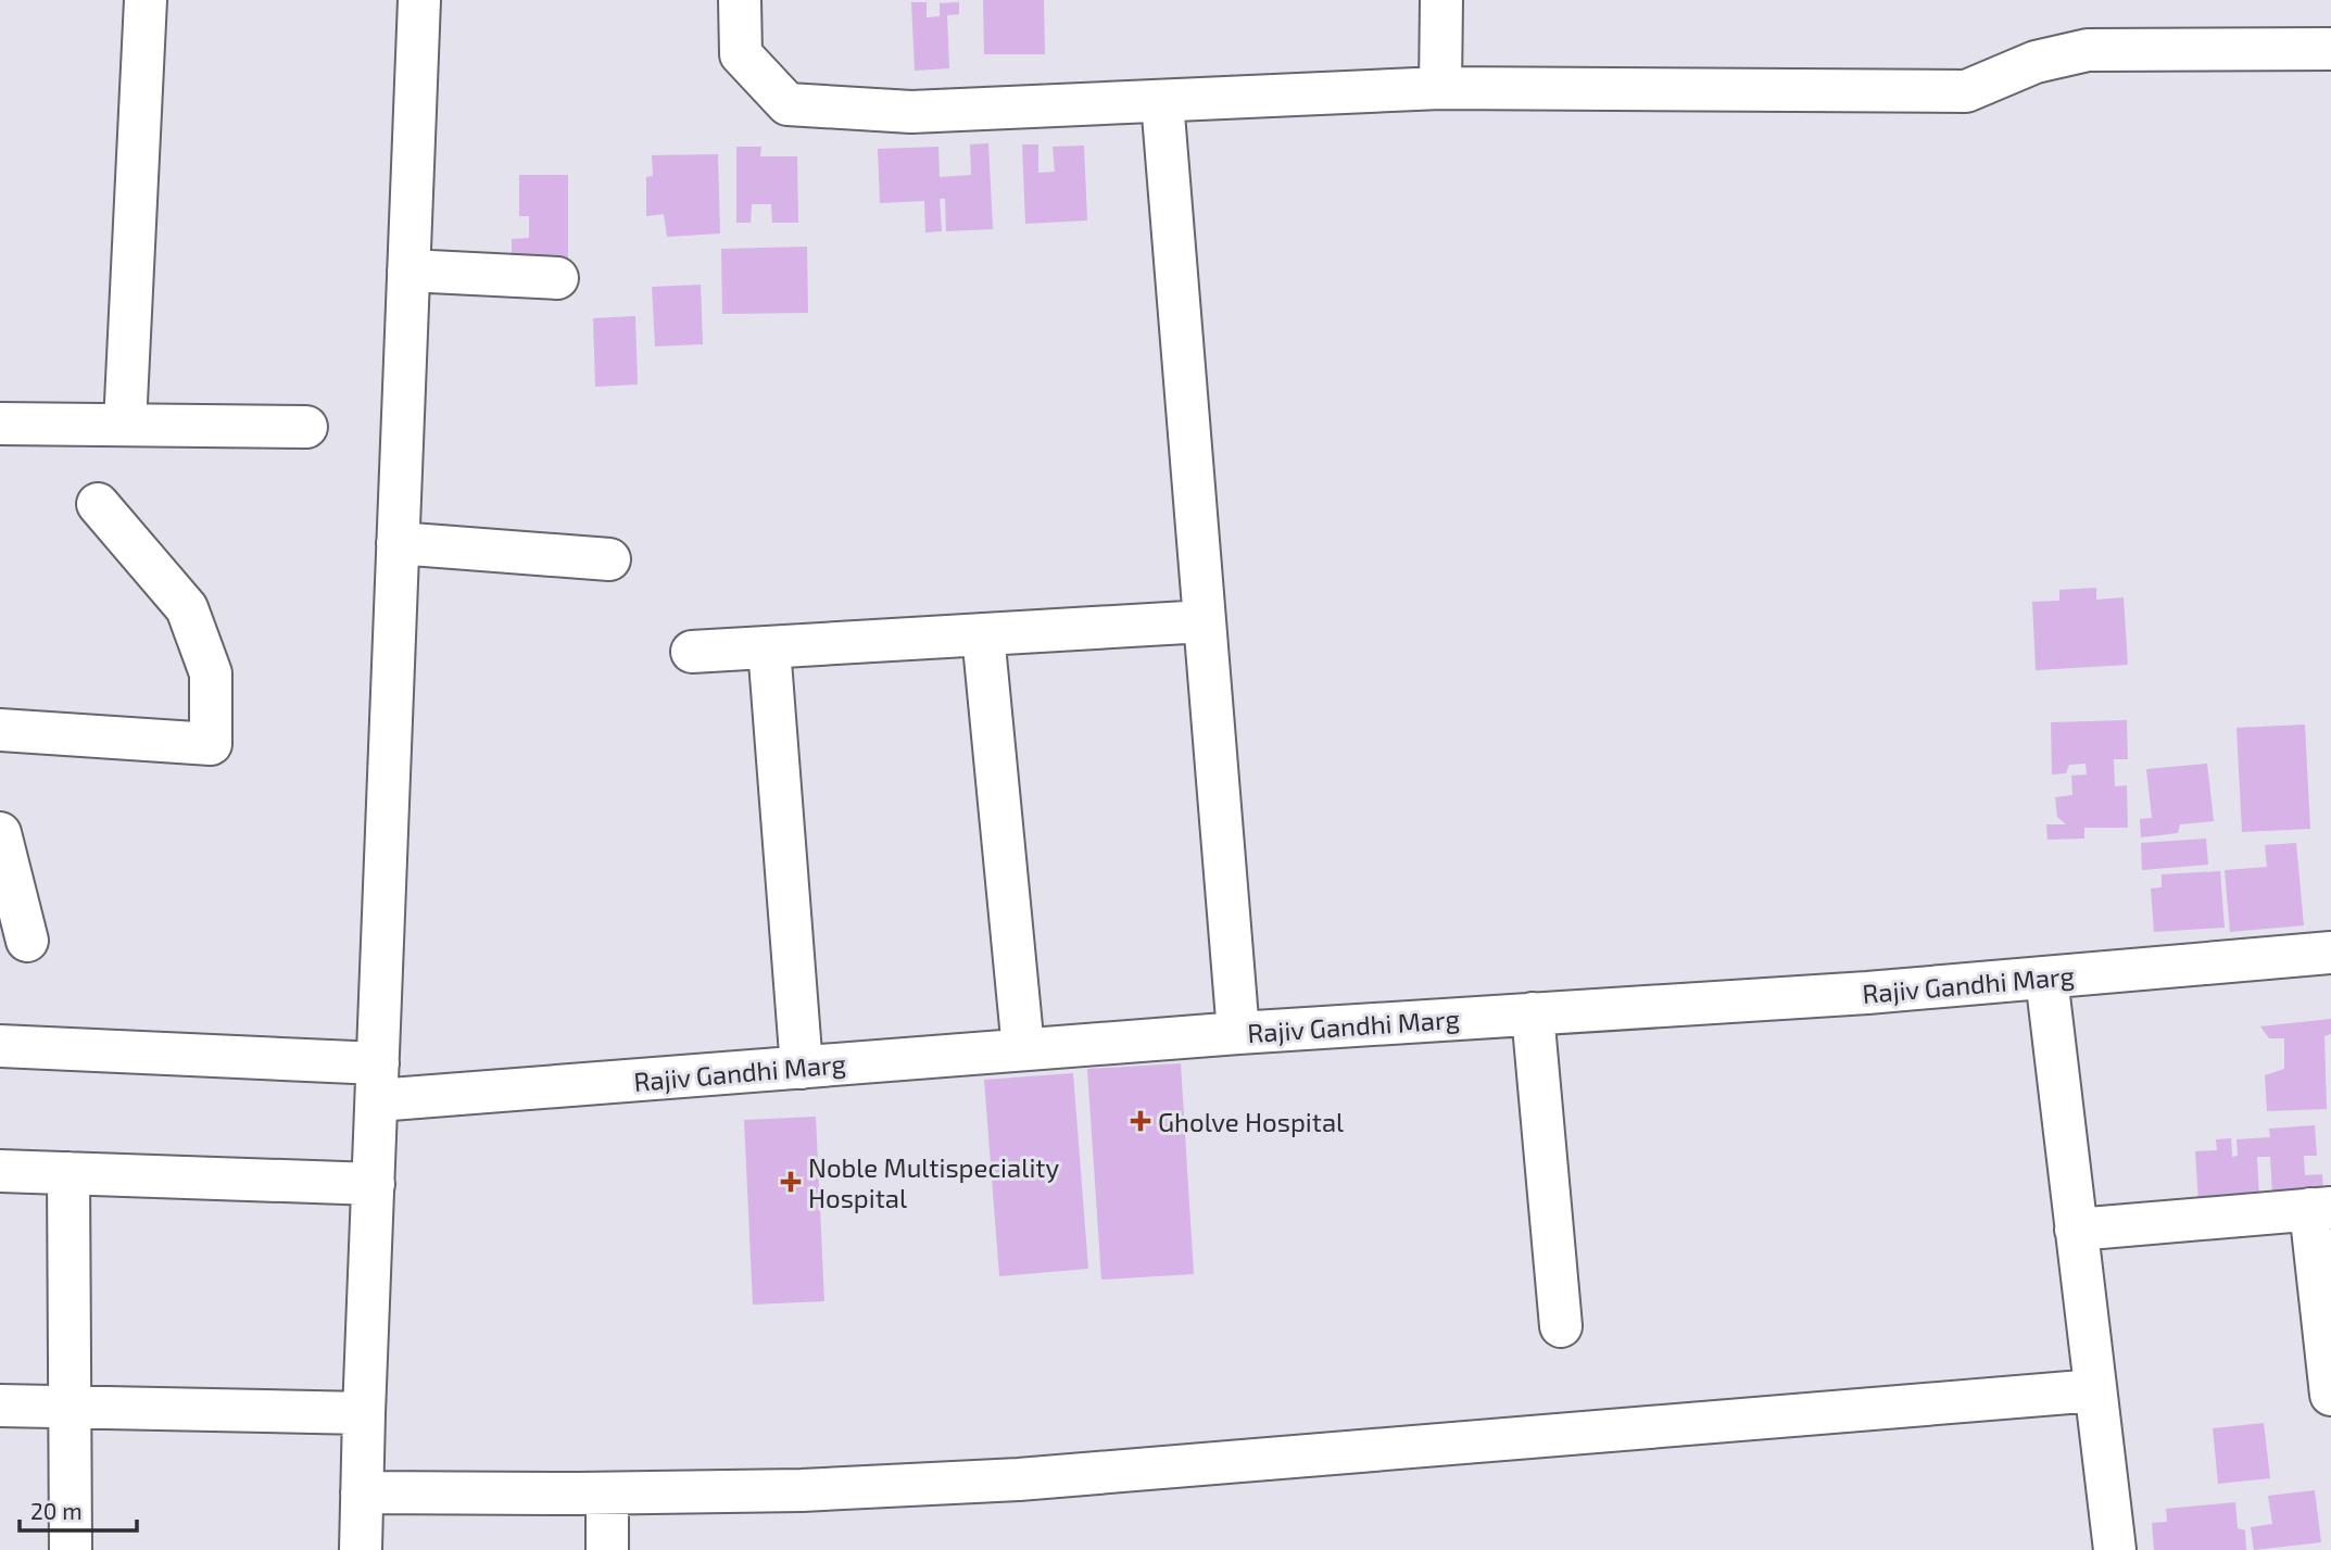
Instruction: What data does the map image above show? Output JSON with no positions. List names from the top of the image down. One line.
{"streets":{"street":["Rajiv Gandhi Marg"]},"places":{"health":["Gholve Hospital","Noble Multispeciality Hospital"]},"scale_bar":"20 m"}
